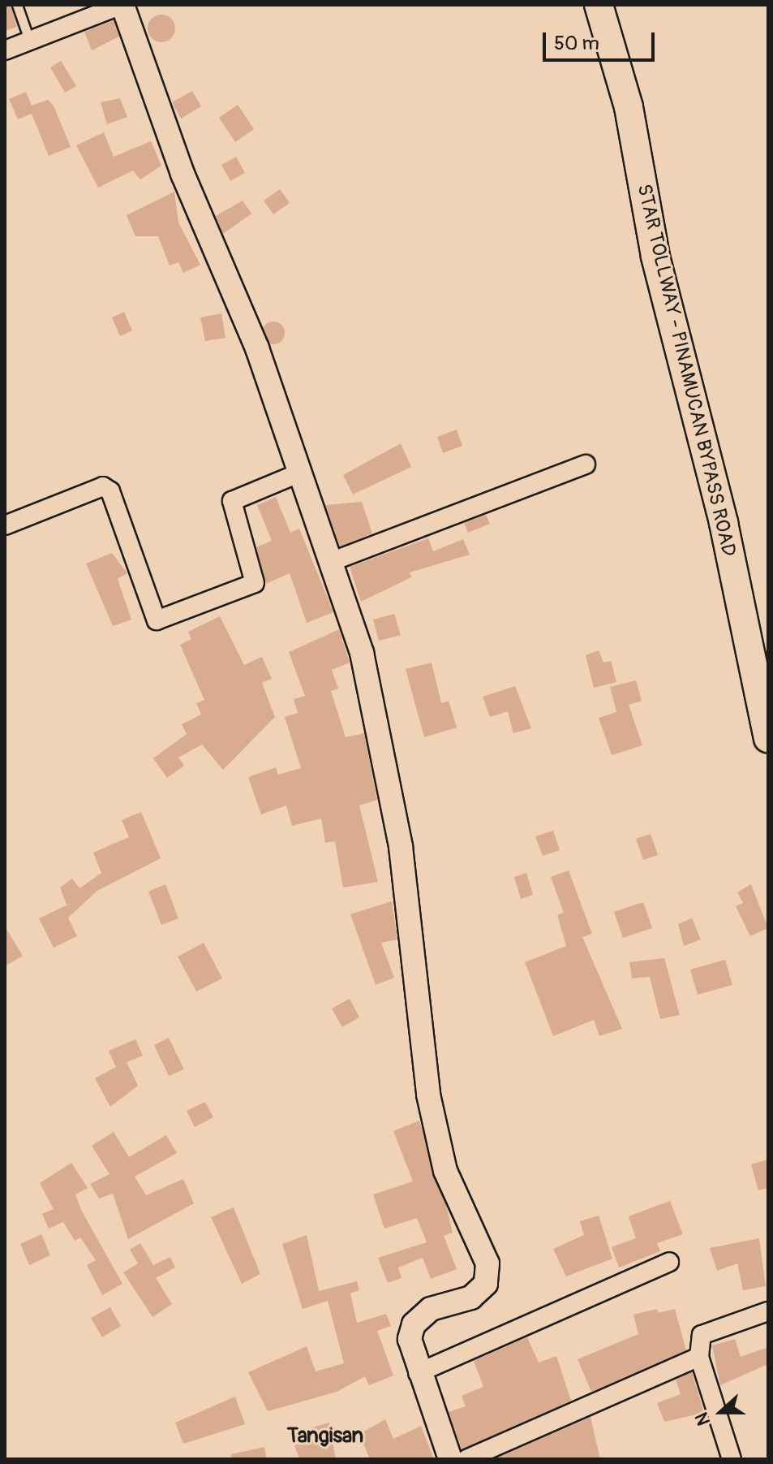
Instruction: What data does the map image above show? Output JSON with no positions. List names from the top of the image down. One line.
{"streets":{"main road":["STAR TOLLWAY - PINAMUCAN BYPASS ROAD"]},"districts":["Tangisan"],"scale_bar":"50 m","north":"left"}
